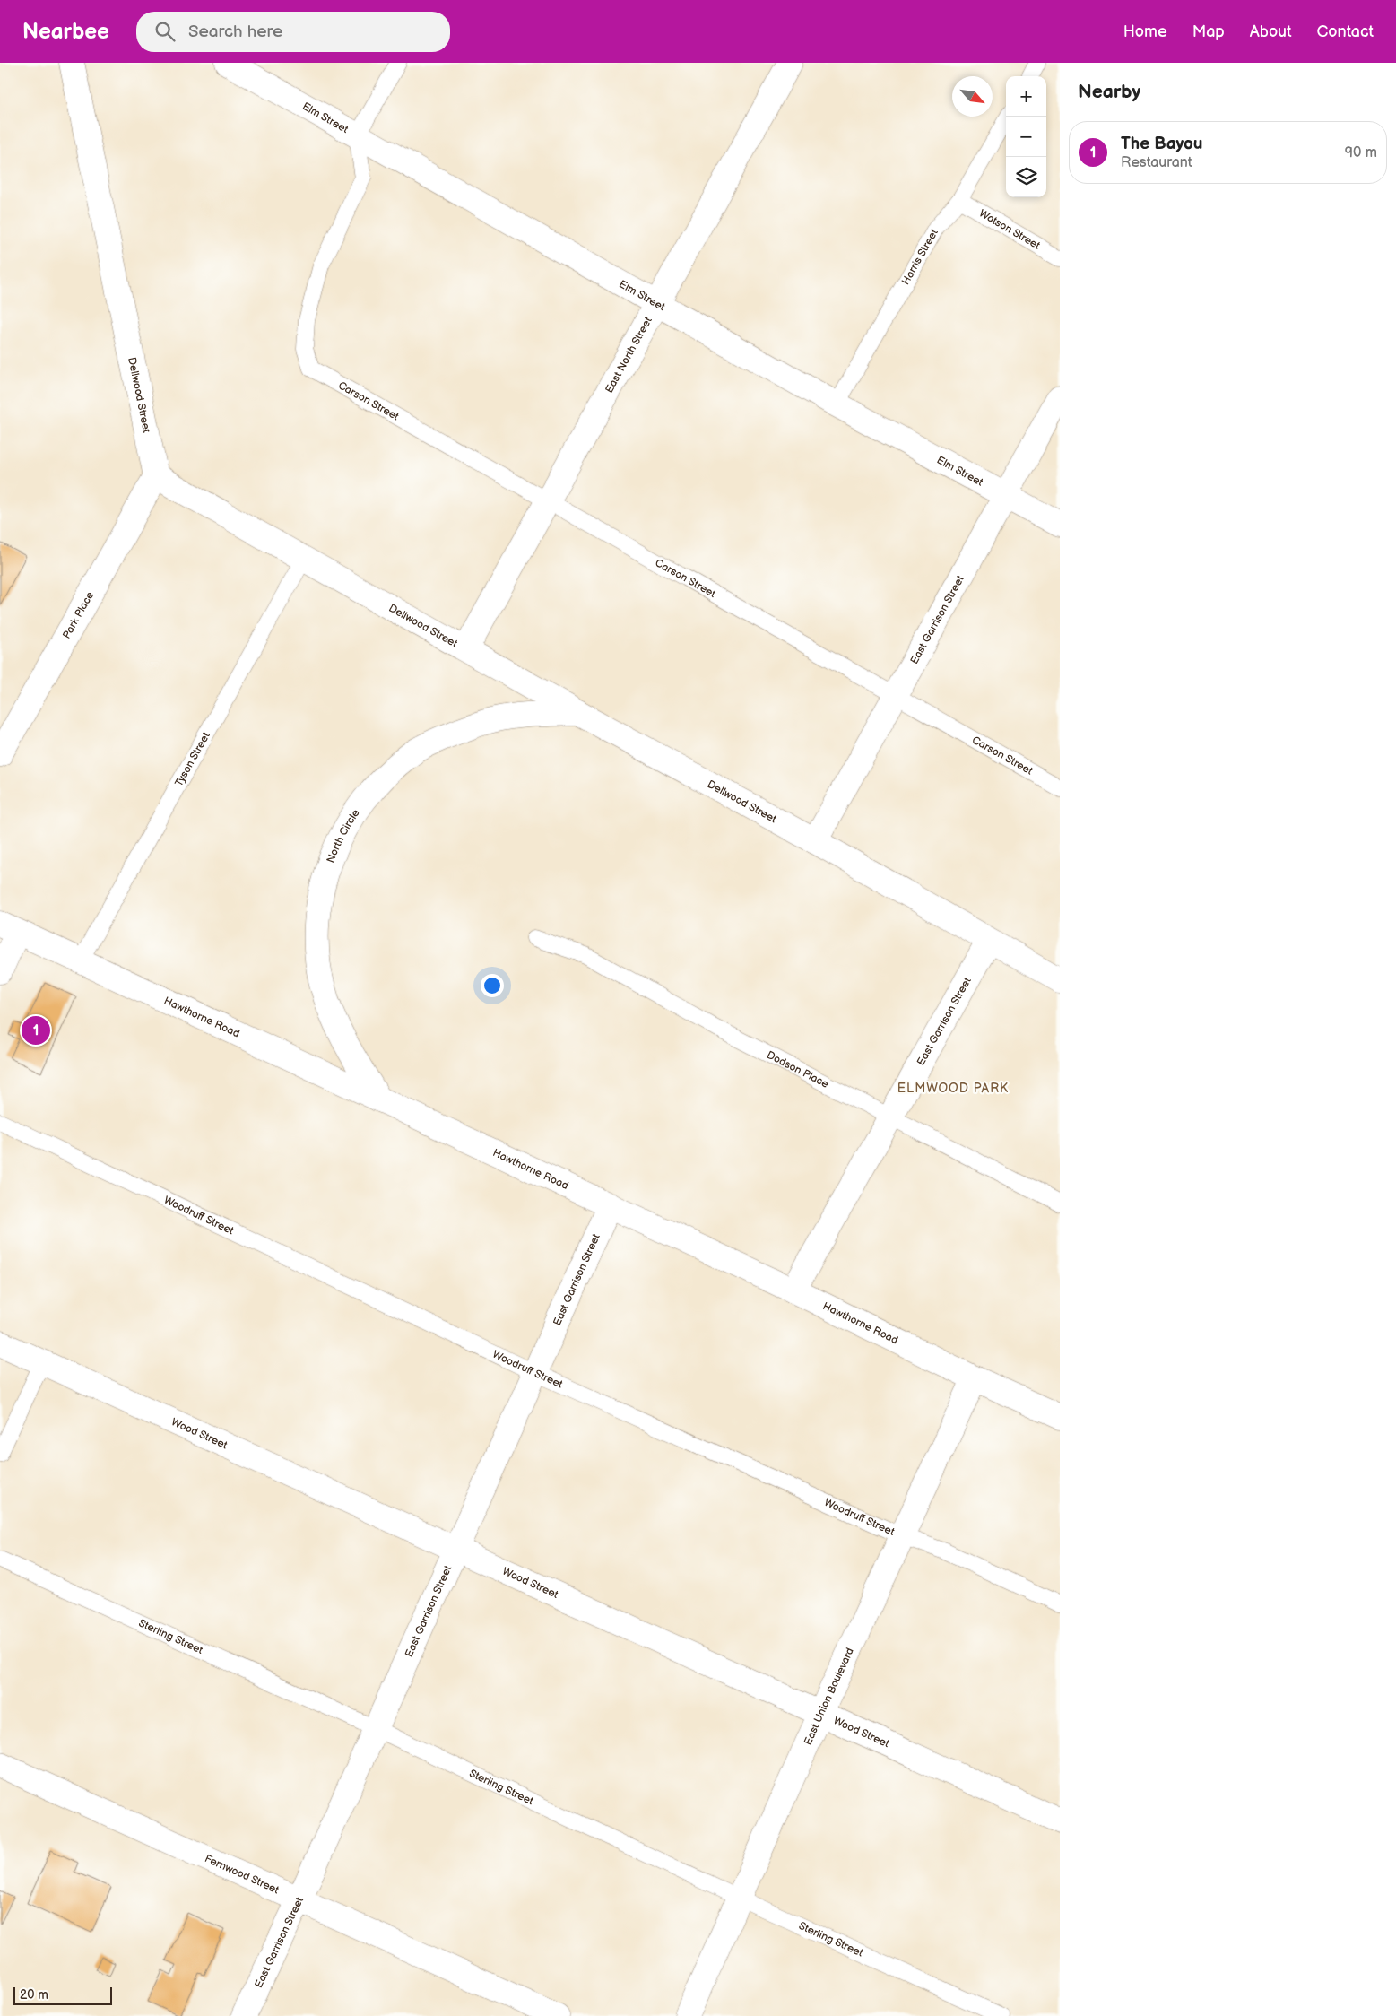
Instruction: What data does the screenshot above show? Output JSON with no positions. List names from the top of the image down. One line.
{"streets":{"street":["Elm Street","East North Street","Dellwood Street","Park Place","East Garrison Street","North Circle","Hawthorne Road","Wood Street","East Union Boulevard","Fernwood Street"],"lane":["Watson Street","Harris Street","Carson Street","Tyson Street","Dodson Place","Woodruff Street","Sterling Street"]},"crossings":[["Elm Street","Harris Street"],["Elm Street","East North Street"],["Elm Street","Carson Street"],["Elm Street","East Garrison Street"],["Watson Street","Harris Street"],["East North Street","Dellwood Street"],["East North Street","Carson Street"],["Dellwood Street","Park Place"],["Dellwood Street","East Garrison Street"],["Dellwood Street","Tyson Street"],["Dellwood Street","North Circle"],["Carson Street","East Garrison Street"],["East Garrison Street","Hawthorne Road"],["East Garrison Street","Dodson Place"],["East Garrison Street","Woodruff Street"],["East Garrison Street","Wood Street"],["East Garrison Street","Sterling Street"],["East Garrison Street","Fernwood Street"],["Tyson Street","Hawthorne Road"],["North Circle","Hawthorne Road"],["Hawthorne Road","East Union Boulevard"],["Woodruff Street","East Union Boulevard"],["Wood Street","East Union Boulevard"],["Sterling Street","East Union Boulevard"]],"districts":["ELMWOOD PARK"],"scale_bar":"20 m","north":"bottom right","page":{"header":"Nearbee","search":"Search here","nav":["Home","Map","About","Contact"],"heading":"Nearby","map_buttons":["+","−"],"list":[{"mark":"1","name":"The Bayou","note":"Restaurant","value":"90 m"}],"pins":"1","scale":"20 m"}}
